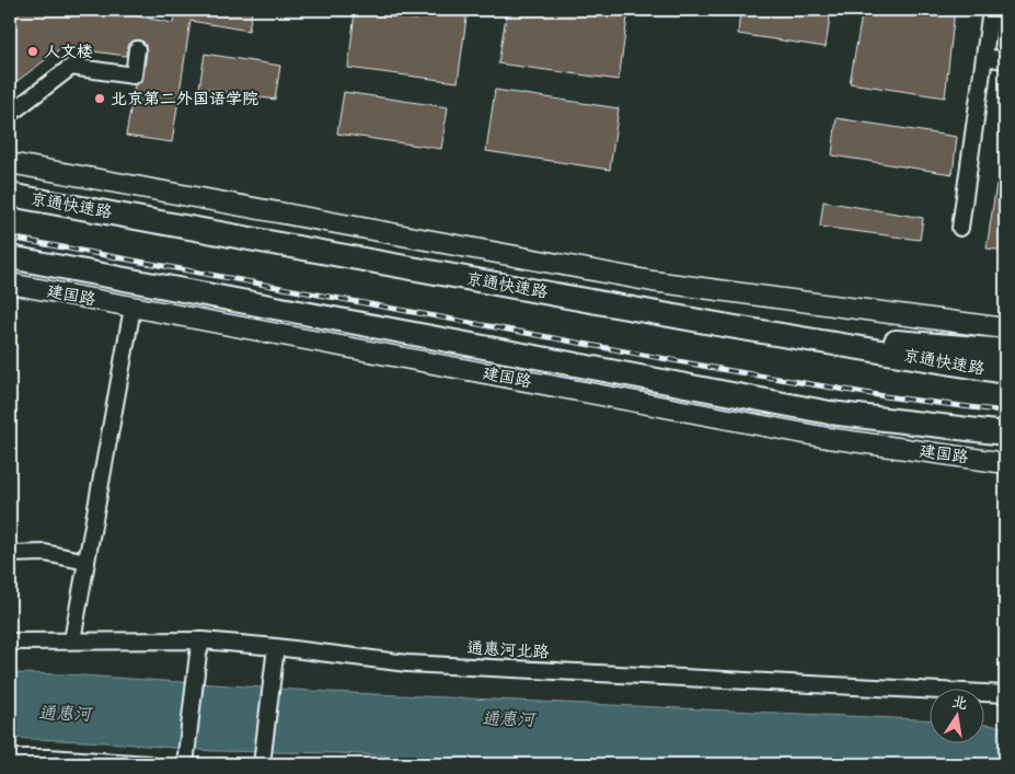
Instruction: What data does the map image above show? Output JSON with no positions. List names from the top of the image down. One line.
{"streets":{"highway":["京通快速路"],"main road":["建国路"],"street":["通惠河北路"]},"water":["通惠河"],"places":["人文楼","北京第二外国语学院"],"north":"top"}
